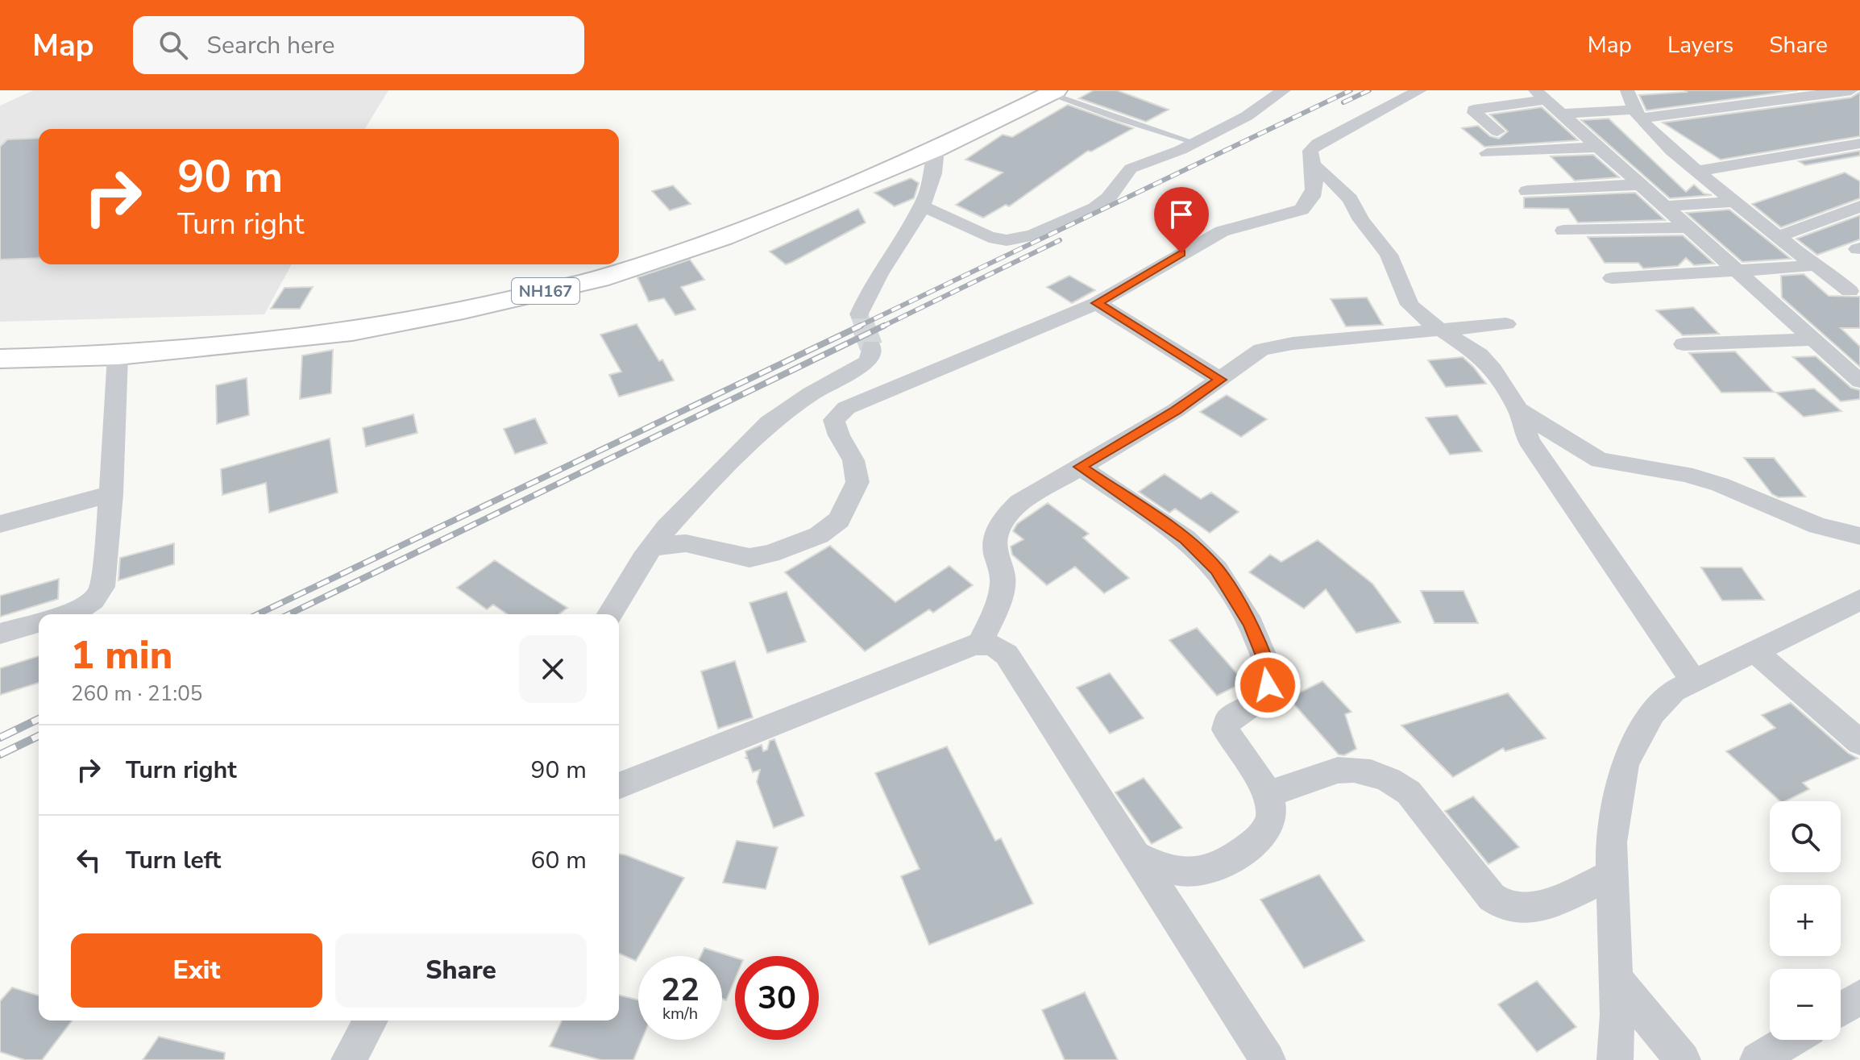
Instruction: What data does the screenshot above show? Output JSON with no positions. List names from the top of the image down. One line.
{"streets":{"highway":["NH167"]},"page":{"header":"Map","search":"Search here","nav":["Map","Layers","Share"],"turn":["90 m","Turn right"],"heading":["1 min","260 m · 21:05"],"list":[{"name":"Turn right","value":"90 m"},{"name":"Turn left","value":"60 m"}],"map_buttons":["+","−"],"buttons":["Exit","Share"],"speed":"22 km/h","limit":"30"}}
